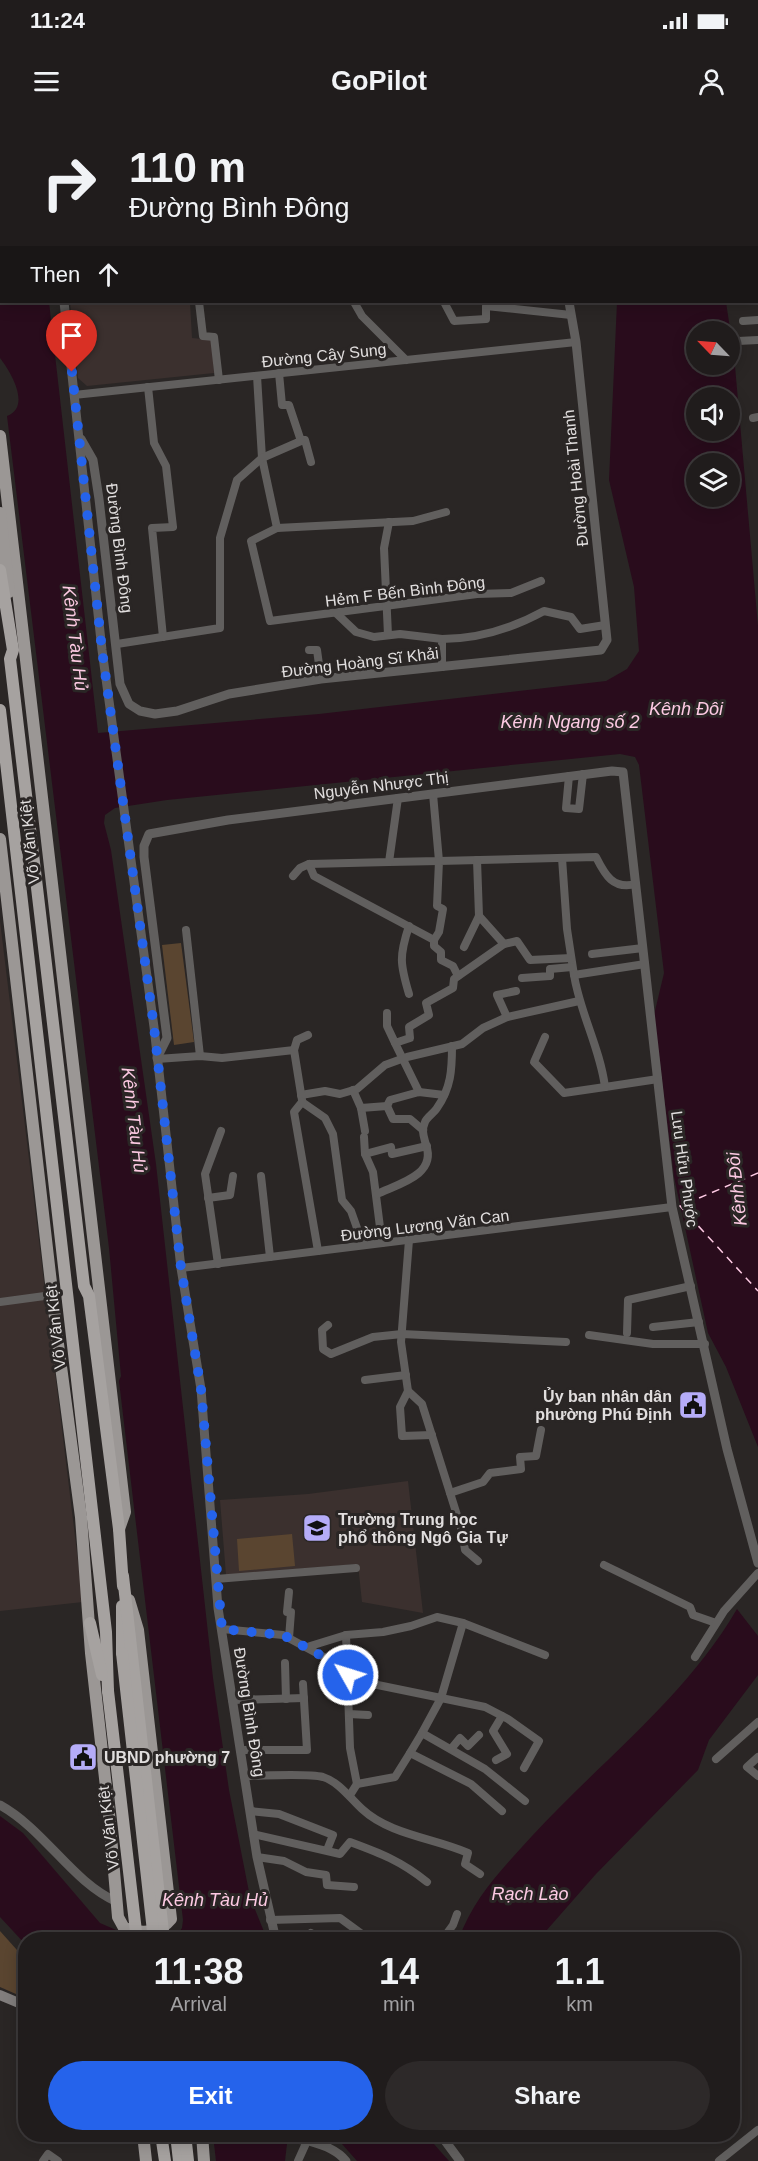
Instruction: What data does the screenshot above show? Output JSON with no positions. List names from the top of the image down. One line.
{"streets":{"highway":["Võ Văn Kiệt"],"street":["Đường Cây Sung","Đường Hoài Thanh","Đường Bình Đông","Hẻm F Bến Bình Đông","Đường Hoàng Sĩ Khải","Nguyễn Nhược Thị","Lưu Hữu Phước","Đường Lương Văn Can"]},"crossings":[["Đường Cây Sung","Đường Hoài Thanh"],["Đường Cây Sung","Đường Bình Đông"],["Đường Hoài Thanh","Đường Hoàng Sĩ Khải"],["Đường Bình Đông","Đường Hoàng Sĩ Khải"],["Đường Bình Đông","Nguyễn Nhược Thị"],["Đường Bình Đông","Đường Lương Văn Can"],["Nguyễn Nhược Thị","Lưu Hữu Phước"],["Lưu Hữu Phước","Đường Lương Văn Can"]],"water":["Kênh Tàu Hủ","Kênh Đôi","Kênh Ngang số 2","Rạch Lào"],"places":{"public building":["Ủy ban nhân dân phường Phú Định","UBND phường 7"],"school or university":["Trường Trung học phổ thông Ngô Gia Tự"]},"north":"top left","page":{"status":"11:24","header":"GoPilot","turn":["110 m","Đường Bình Đông"],"then":"Then","eta":["11:38","Arrival","14","min","1.1","km"],"buttons":["Exit","Share"]}}
